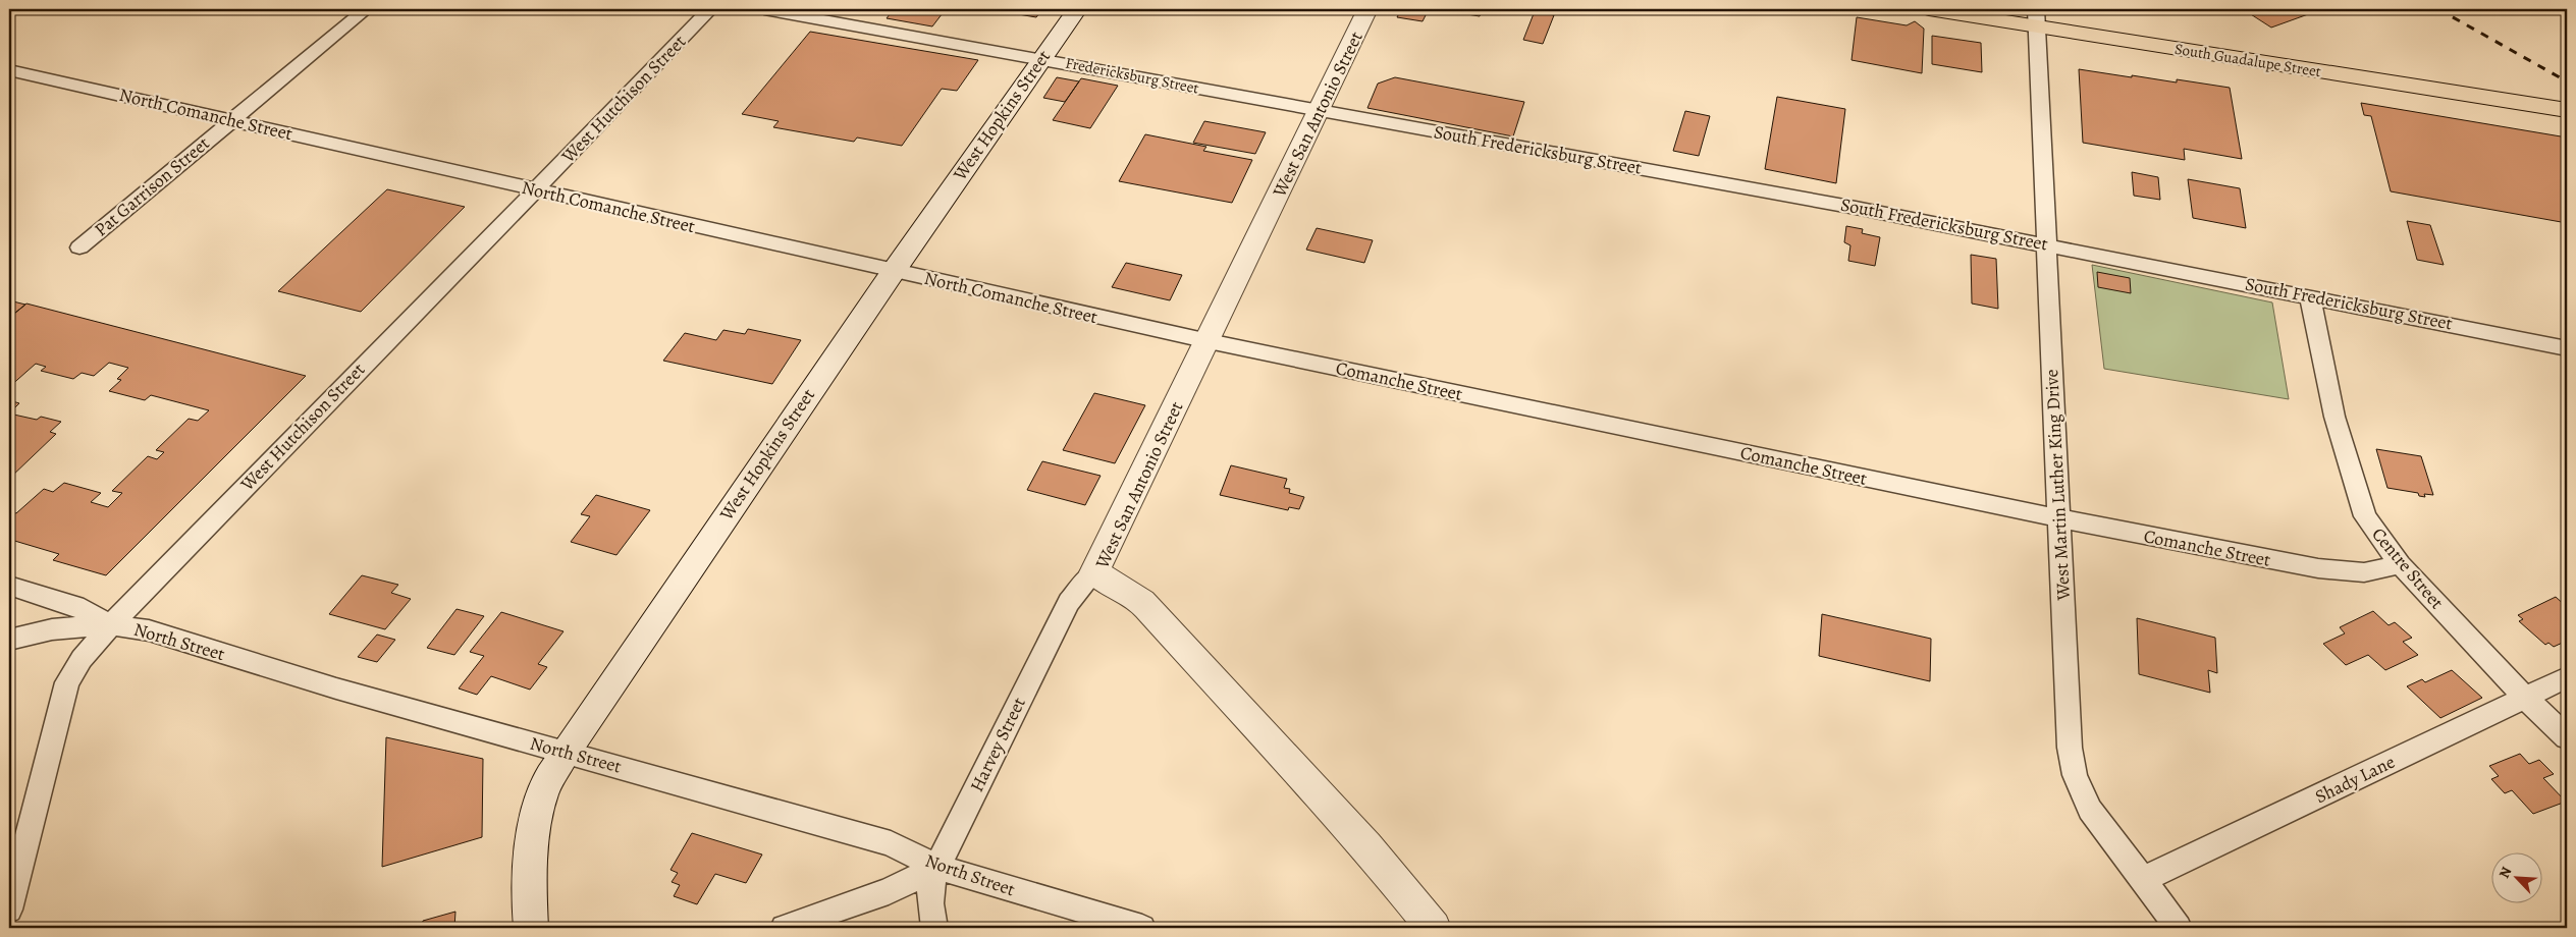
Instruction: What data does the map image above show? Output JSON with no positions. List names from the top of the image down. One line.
{"streets":{"main road":["South Guadalupe Street"],"street":["Fredericksburg Street","West Hutchison Street","North Comanche Street","West San Antonio Street","West Hopkins Street","South Fredericksburg Street","Pat Garrison Street","Comanche Street","West Martin Luther King Drive","Centre Street","North Street","Harvey Street","Shady Lane"]},"crossings":[["South Guadalupe Street","West Martin Luther King Drive"],["Fredericksburg Street","West San Antonio Street"],["Fredericksburg Street","West Hopkins Street"],["Fredericksburg Street","South Fredericksburg Street"],["West Hutchison Street","North Comanche Street"],["West Hutchison Street","North Street"],["North Comanche Street","West San Antonio Street"],["North Comanche Street","West Hopkins Street"],["North Comanche Street","Pat Garrison Street"],["North Comanche Street","Comanche Street"],["West San Antonio Street","South Fredericksburg Street"],["West San Antonio Street","Comanche Street"],["West San Antonio Street","Harvey Street"],["West Hopkins Street","North Street"],["South Fredericksburg Street","West Martin Luther King Drive"],["South Fredericksburg Street","Centre Street"],["Comanche Street","West Martin Luther King Drive"],["Comanche Street","Centre Street"],["West Martin Luther King Drive","Shady Lane"],["Centre Street","Shady Lane"],["North Street","Harvey Street"]],"north":"top left"}
